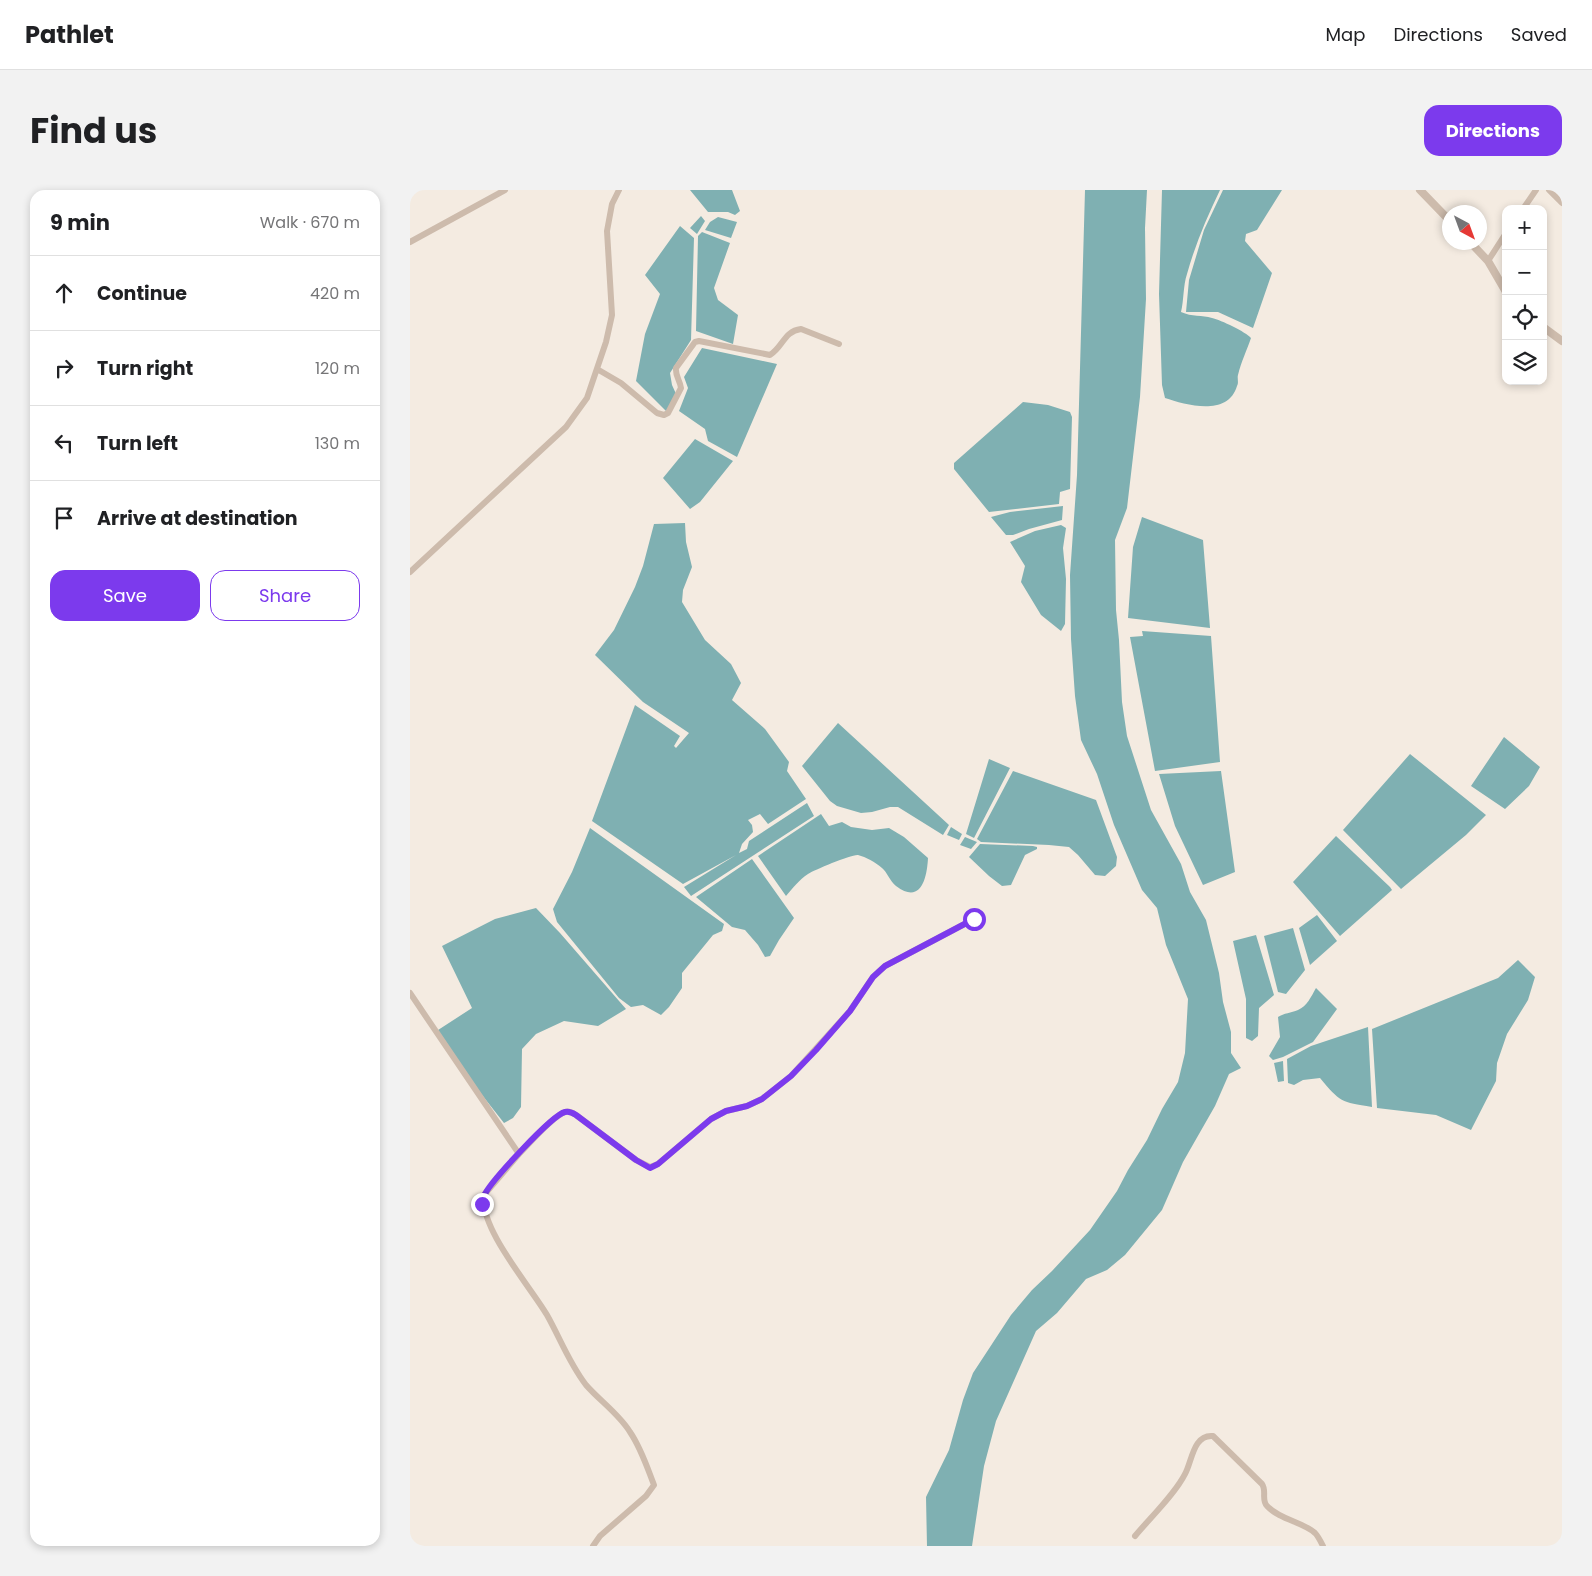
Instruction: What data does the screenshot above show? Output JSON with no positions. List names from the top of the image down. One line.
{"north":"bottom right","page":{"header":"Pathlet","nav":["Map","Directions","Saved"],"title":"Find us","buttons":["Directions",["Save","Share"]],"heading":["9 min","Walk · 670 m"],"map_buttons":["+","−"],"list":[["Continue","420 m"],["Turn right","120 m"],["Turn left","130 m"],"Arrive at destination"]}}
